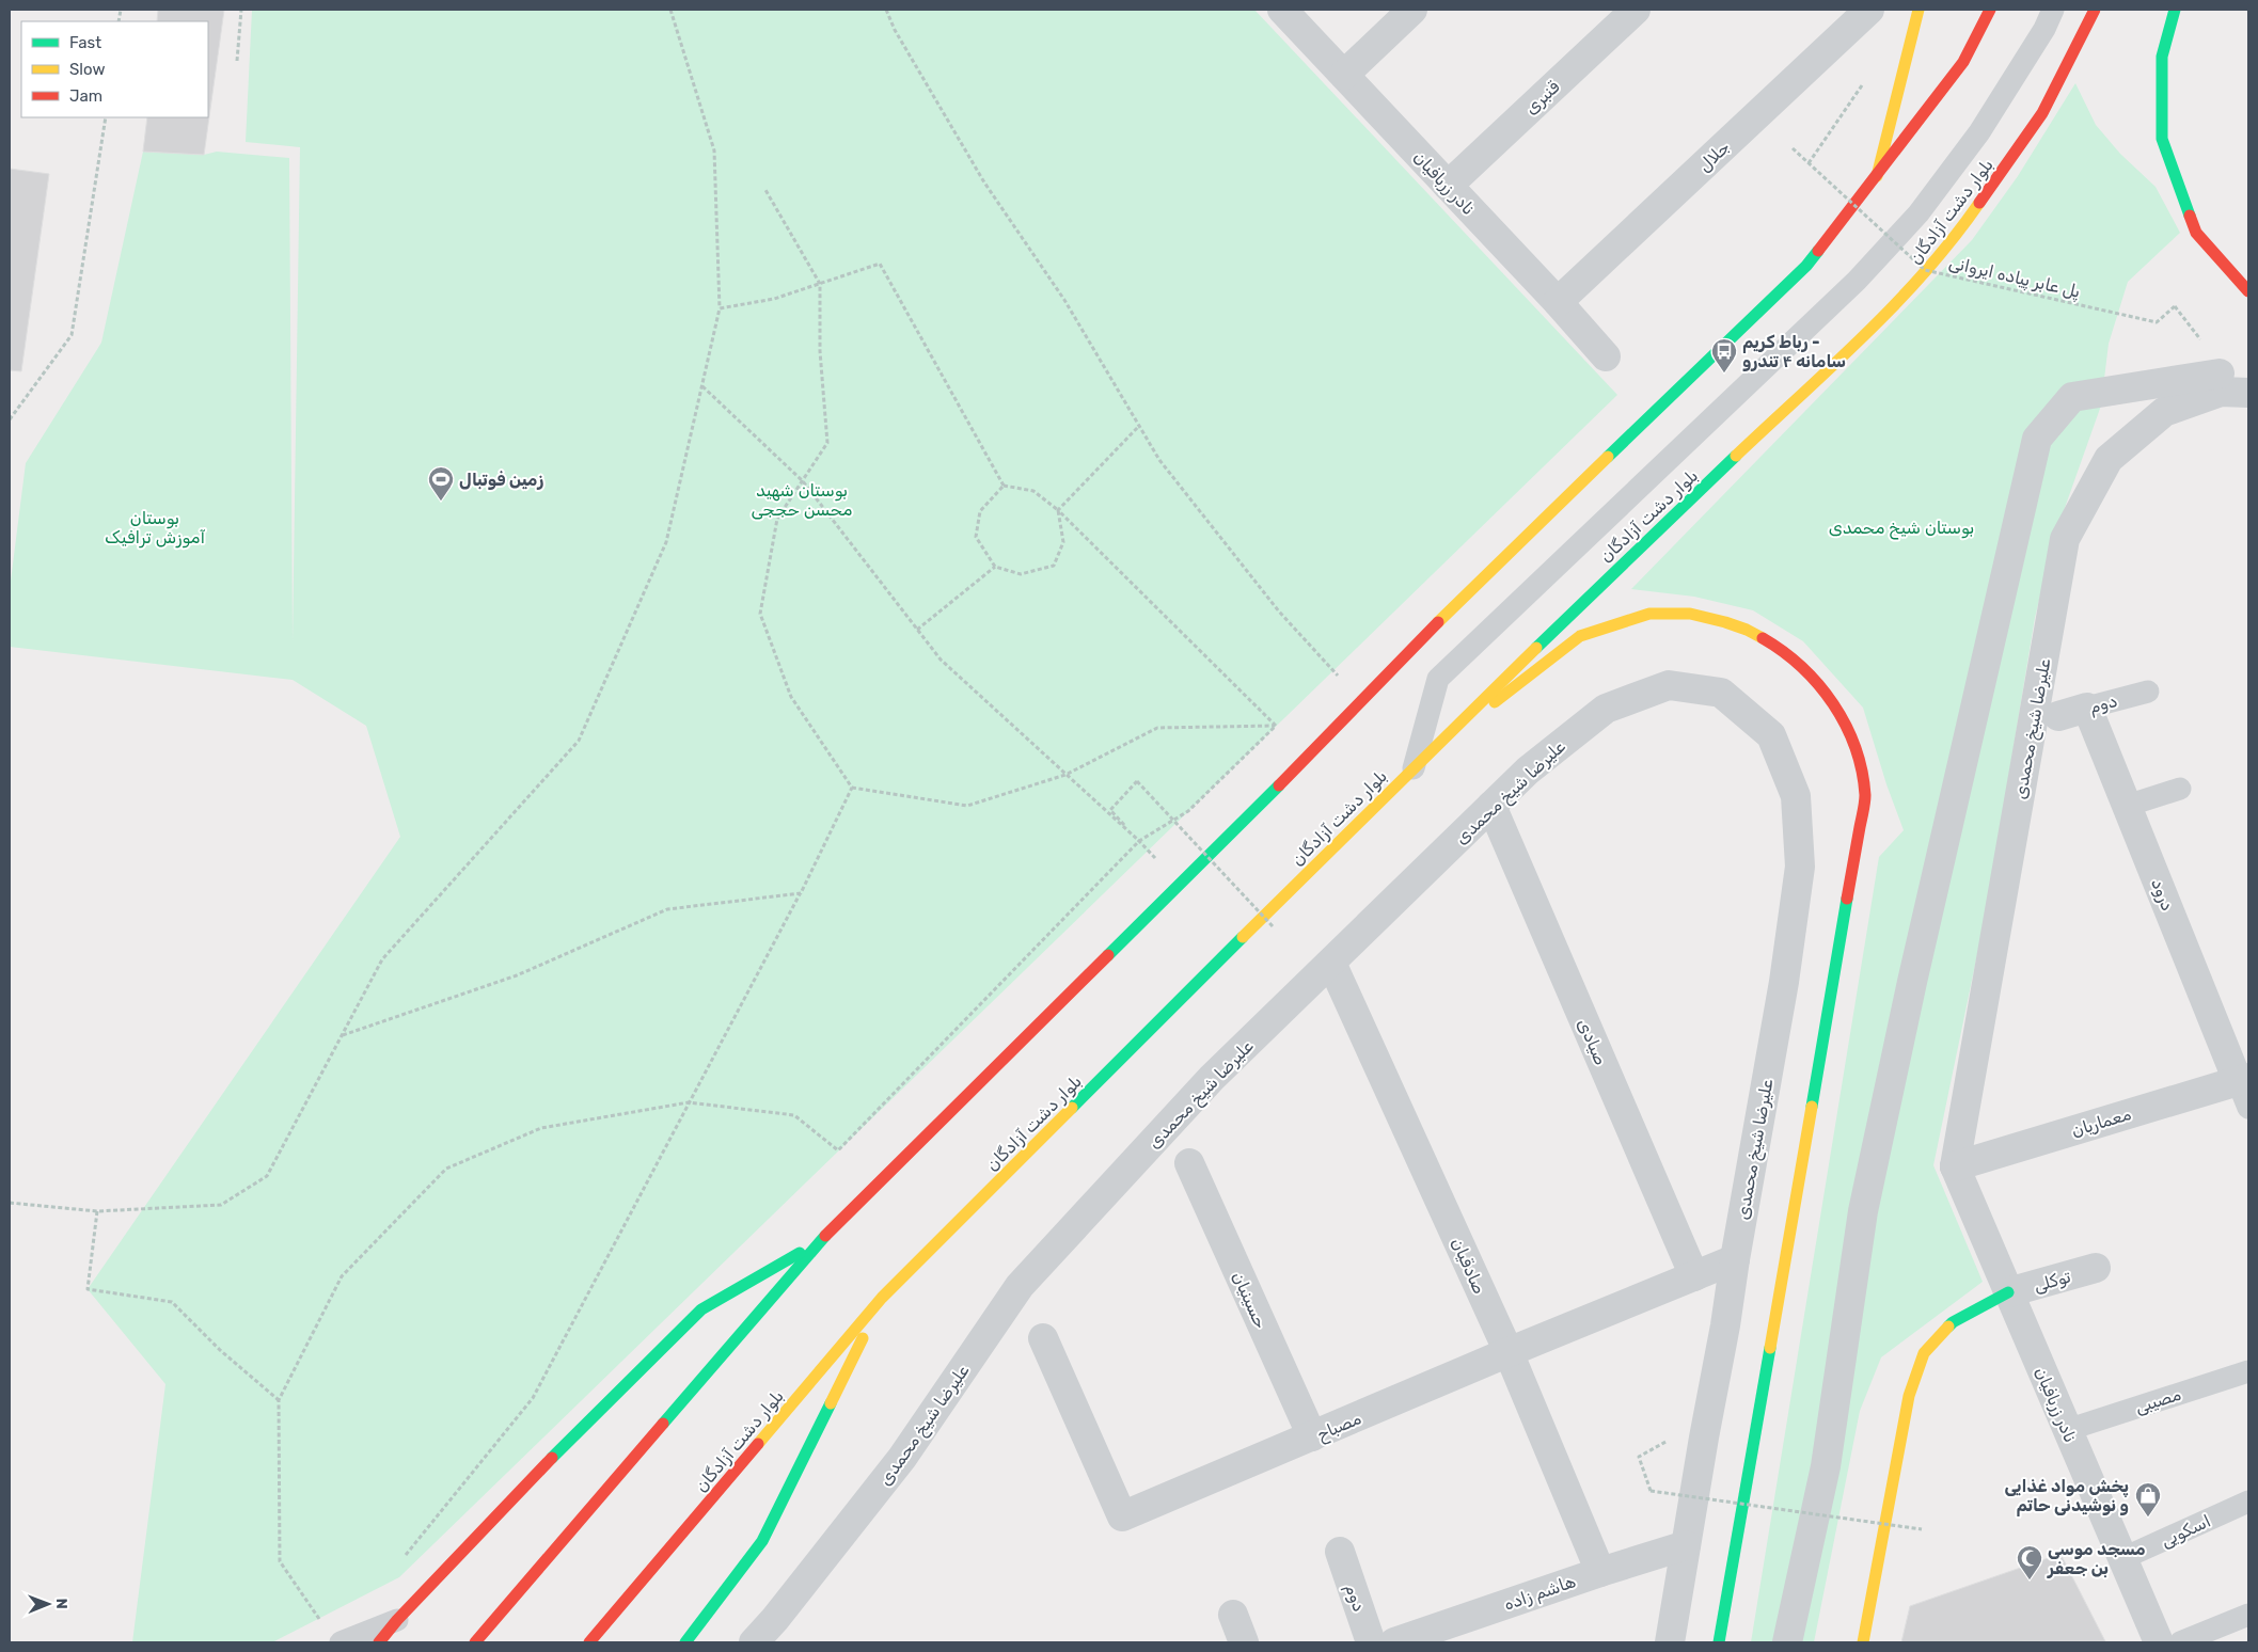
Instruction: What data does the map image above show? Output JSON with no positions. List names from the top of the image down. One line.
{"streets":{"main road":["بلوار دشت آزادگان"],"street":["قنبری","جلال","نادر زربافیان","دوم","علیرضا شیخ محمدی","درود","صیادی","معماریان","صادقیان","توکلی","حسینیان","مصباح","هاشم زاده"],"lane":["مصیبی","اسکویی"],"path":["پل عابر پیاده ایروانی"]},"crossings":[["قنبری","نادر زربافیان"],["جلال","نادر زربافیان"],["نادر زربافیان","علیرضا شیخ محمدی"],["نادر زربافیان","معماریان"],["نادر زربافیان","توکلی"],["نادر زربافیان","مصیبی"],["نادر زربافیان","اسکویی"],["دوم","درود"],["علیرضا شیخ محمدی","صیادی"],["علیرضا شیخ محمدی","معماریان"],["علیرضا شیخ محمدی","صادقیان"],["علیرضا شیخ محمدی","مصباح"],["علیرضا شیخ محمدی","هاشم زاده"],["درود","معماریان"],["صیادی","مصباح"],["صادقیان","مصباح"],["صادقیان","هاشم زاده"],["حسینیان","مصباح"]],"parks":["بوستان شهید محسن حججی","بوستان آموزش ترافیک","بوستان شیخ محمدی"],"places":{"bus stop":["رباط کریم - سامانه ۴ تندرو"],"sports":["زمین فوتبال"],"shop":["پخش مواد غذایی و نوشیدنی حاتم"],"mosque":["مسجد موسی بن جعفر"]},"legend":["Fast","Slow","Jam"],"north":"right"}
